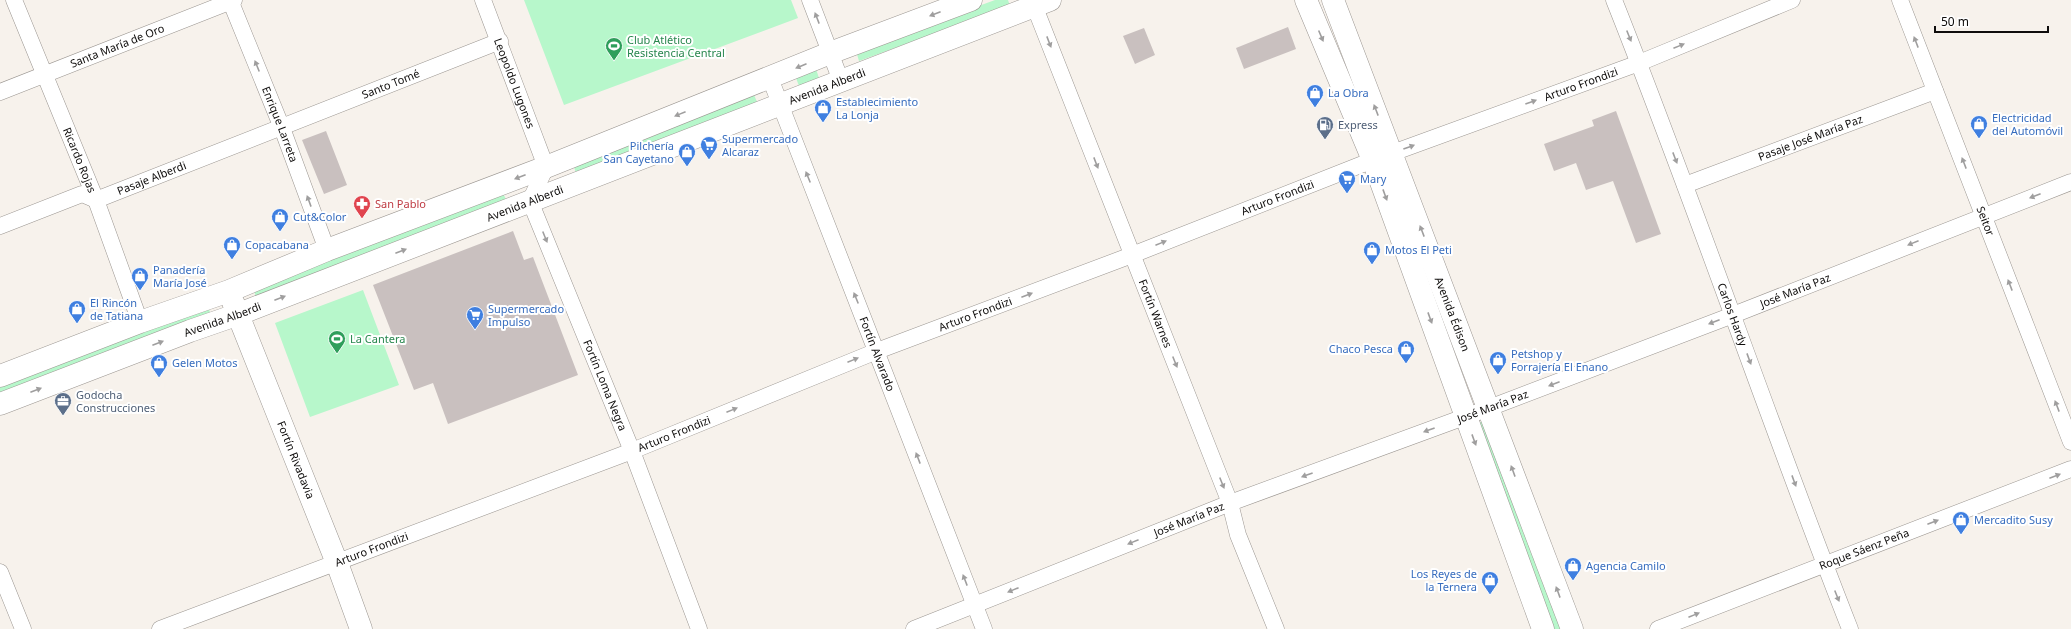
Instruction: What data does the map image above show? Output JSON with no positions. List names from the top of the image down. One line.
{"streets":{"main road":["Avenida Alberdi","Avenida Édison","Fortín Rivadavia"],"street":["Santa María de Oro","Leopoldo Lugones","Arturo Frondizi","Santo Tomé","Enrique Larreta","Pasaje José María Paz","Ricardo Rojas","Pasaje Alberdi","Seitor","José María Paz","Fortín Warnes","Carlos Hardy","Fortín Alvarado","Fortín Loma Negra","Roque Sáenz Peña"]},"crossings":[["Santa María de Oro","Enrique Larreta"],["Santa María de Oro","Ricardo Rojas"],["Leopoldo Lugones","Santo Tomé"],["Arturo Frondizi","Fortín Warnes"],["Arturo Frondizi","Avenida Édison"],["Arturo Frondizi","Carlos Hardy"],["Arturo Frondizi","Fortín Alvarado"],["Arturo Frondizi","Fortín Loma Negra"],["Arturo Frondizi","Fortín Rivadavia"],["Santo Tomé","Enrique Larreta"],["Santo Tomé","Pasaje Alberdi"],["Avenida Alberdi","Fortín Warnes"],["Avenida Alberdi","Fortín Alvarado"],["Avenida Alberdi","Fortín Loma Negra"],["Avenida Alberdi","Fortín Rivadavia"],["Enrique Larreta","Pasaje Alberdi"],["Pasaje José María Paz","Seitor"],["Pasaje José María Paz","Carlos Hardy"],["Ricardo Rojas","Pasaje Alberdi"],["Seitor","José María Paz"],["José María Paz","Fortín Warnes"],["José María Paz","Avenida Édison"],["José María Paz","Carlos Hardy"],["José María Paz","Fortín Alvarado"],["Carlos Hardy","Roque Sáenz Peña"]],"one_way":["Arturo Frondizi","Enrique Larreta","Seitor","José María Paz","Fortín Warnes","Carlos Hardy","Fortín Alvarado","Fortín Loma Negra","Roque Sáenz Peña"],"places":{"sports":["Club Atlético Resistencia Central","La Cantera"],"shop":["La Obra","Establecimiento La Lonja","Electricidad del Automóvil","Pilchería San Cayetano","Cut&Color","Copacabana","Motos El Peti","Panadería María José","El Rincón de Tatiana","Chaco Pesca","Petshop y Forrajería El Enano","Gelen Motos","Mercadito Susy","Agencia Camilo","Los Reyes de la Ternera"],"fuel station":["Express"],"supermarket":["Supermercado Alcaraz","Mary","Supermercado Impulso"],"pharmacy":["San Pablo"],"office":["Godocha Construcciones"]},"scale_bar":"50 m"}
